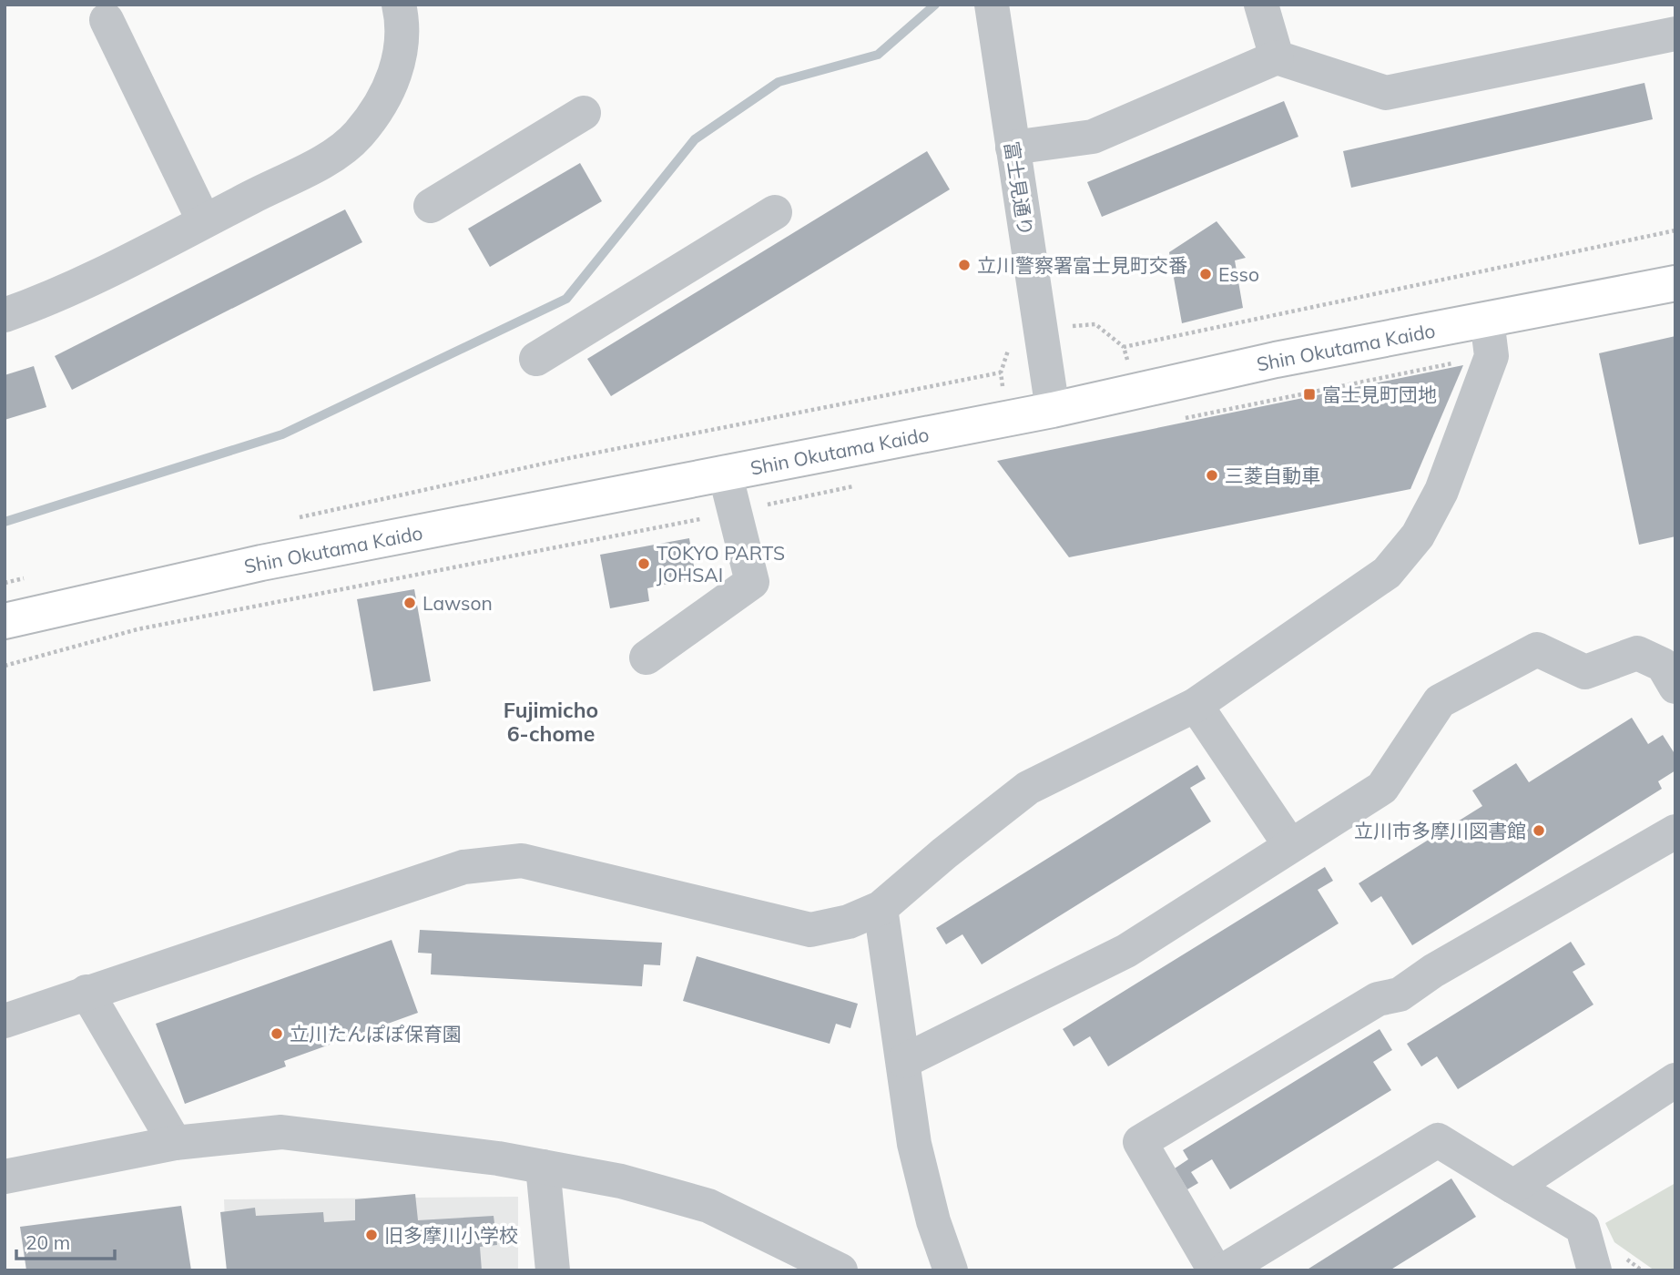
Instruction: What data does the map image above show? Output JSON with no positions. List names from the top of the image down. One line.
{"streets":{"main road":["Shin Okutama Kaido"],"street":["富士見通り"]},"crossings":[["富士見通り","Shin Okutama Kaido"]],"districts":["Fujimicho 6-chome"],"places":{"other":["立川警察署富士見町交番","Esso","三菱自動車","TOKYO PARTS JOHSAI","Lawson","立川市多摩川図書館","立川たんぽぽ保育園","旧多摩川小学校"],"transit":["富士見町団地"]},"scale_bar":"20 m"}
